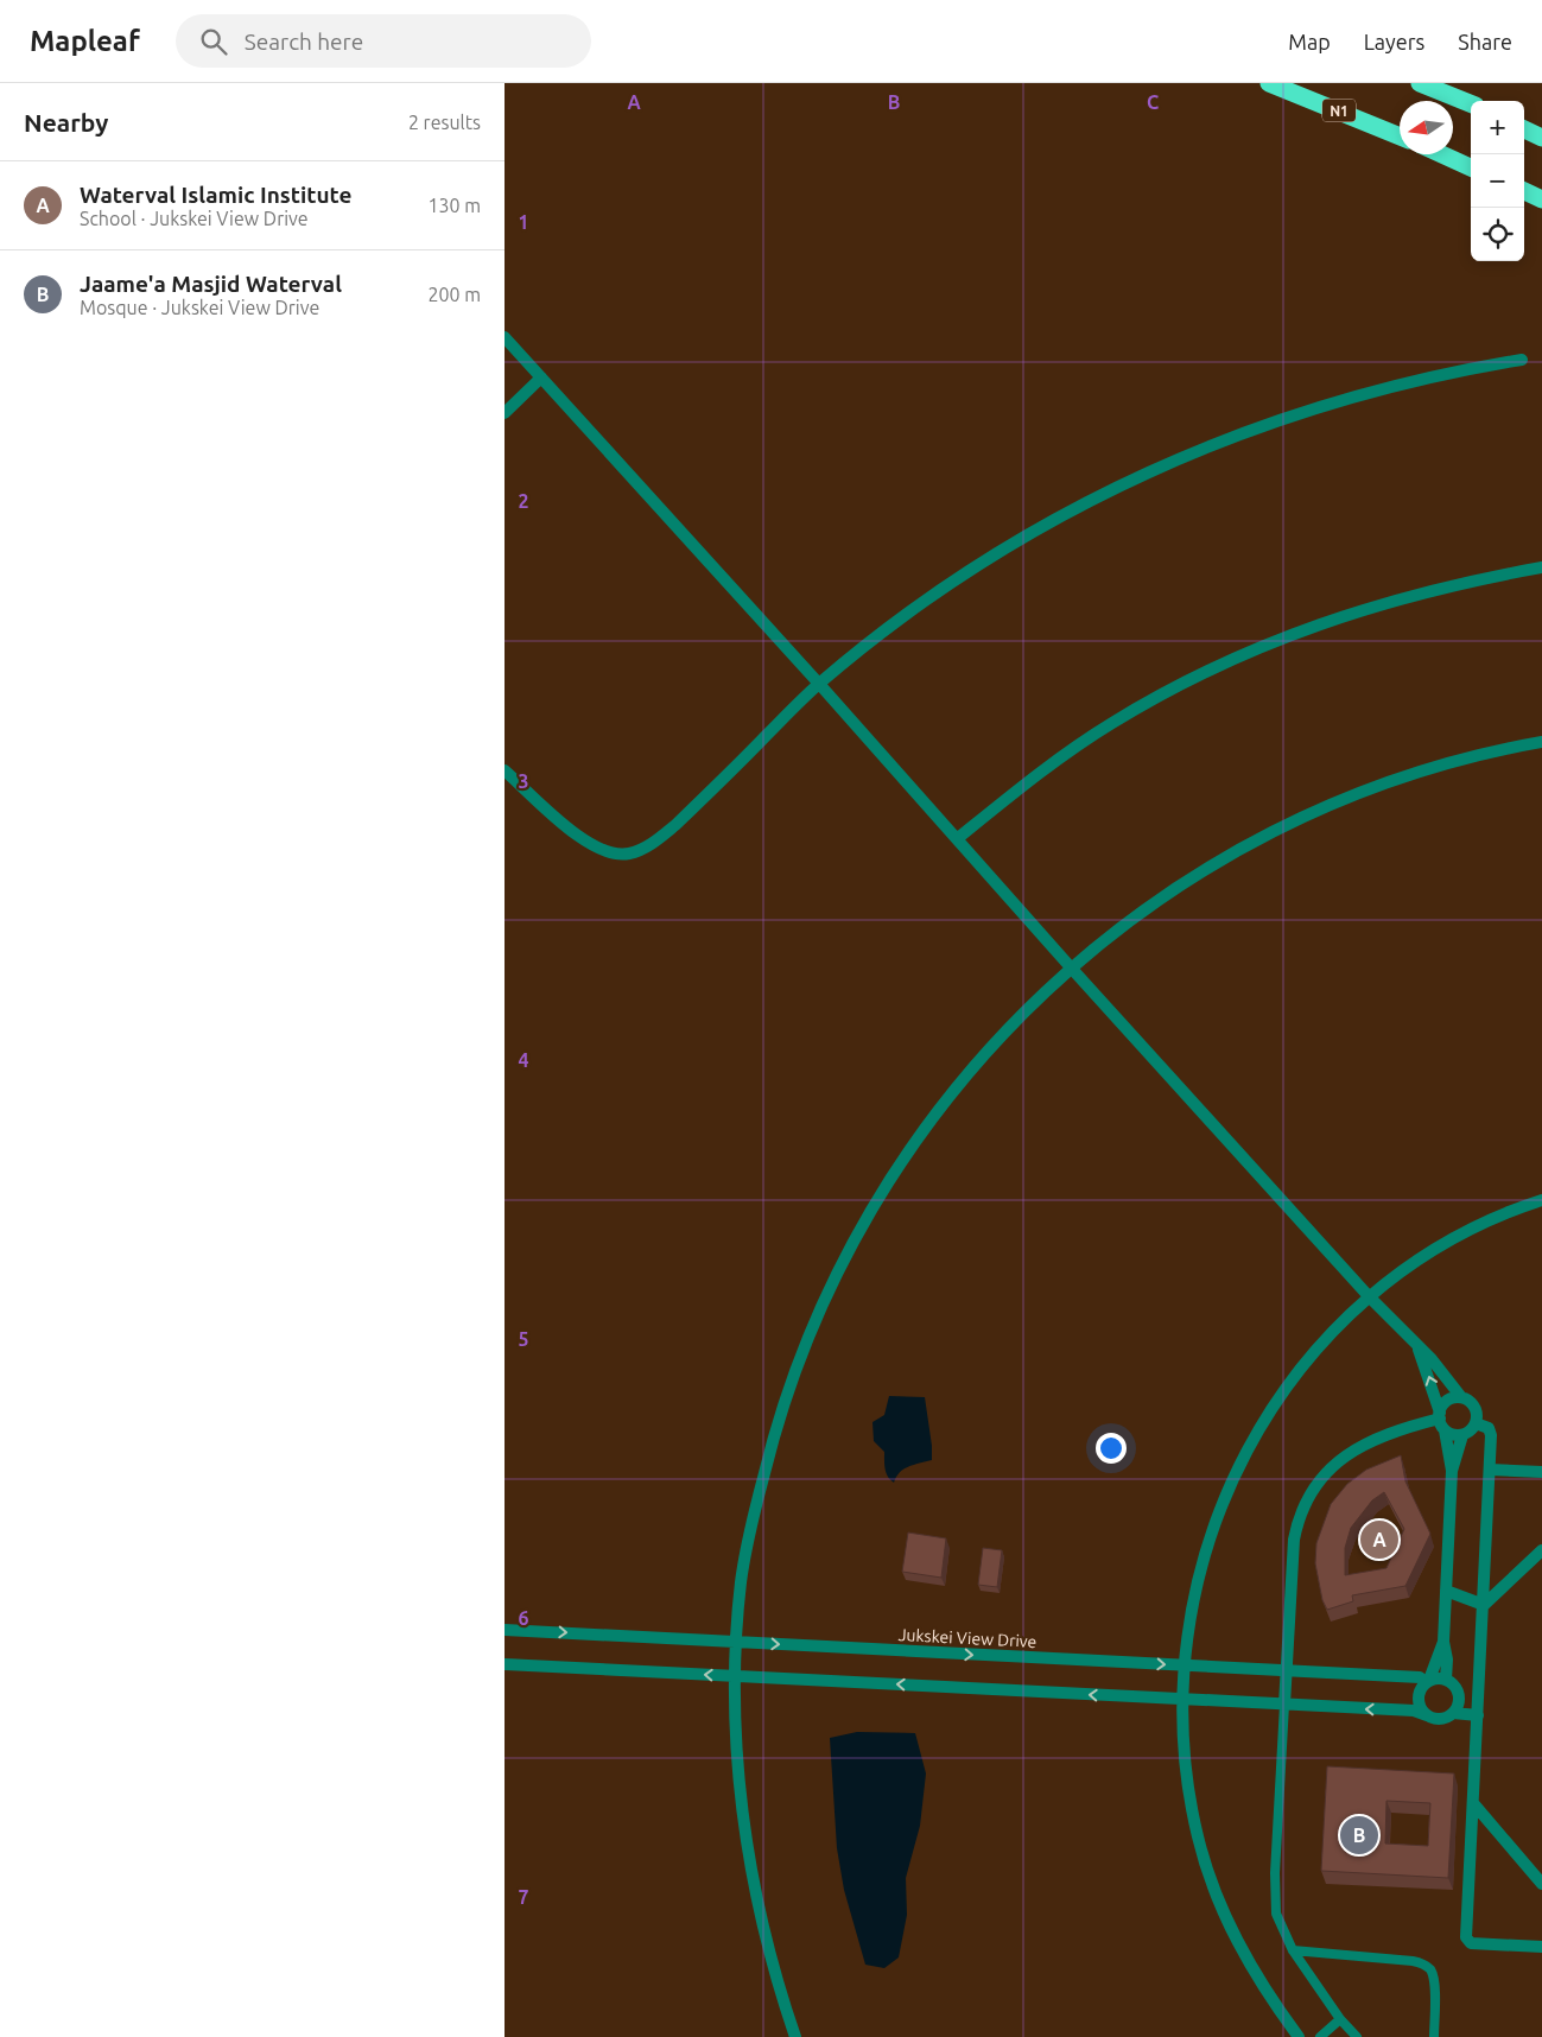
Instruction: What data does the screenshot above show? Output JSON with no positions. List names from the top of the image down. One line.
{"streets":{"highway":["N1"],"street":["Jukskei View Drive"]},"north":"left","page":{"header":"Mapleaf","search":"Search here","nav":["Map","Layers","Share"],"heading":["Nearby","2 results"],"map_buttons":["+","−"],"list":[{"mark":"A","name":"Waterval Islamic Institute","note":"School · Jukskei View Drive","value":"130 m"},{"mark":"B","name":"Jaame'a Masjid Waterval","note":"Mosque · Jukskei View Drive","value":"200 m"}],"pins":["A","B"]},"grid":{"columns":["A","B","C"],"rows":["1","2","3","4","5","6","7"]}}
